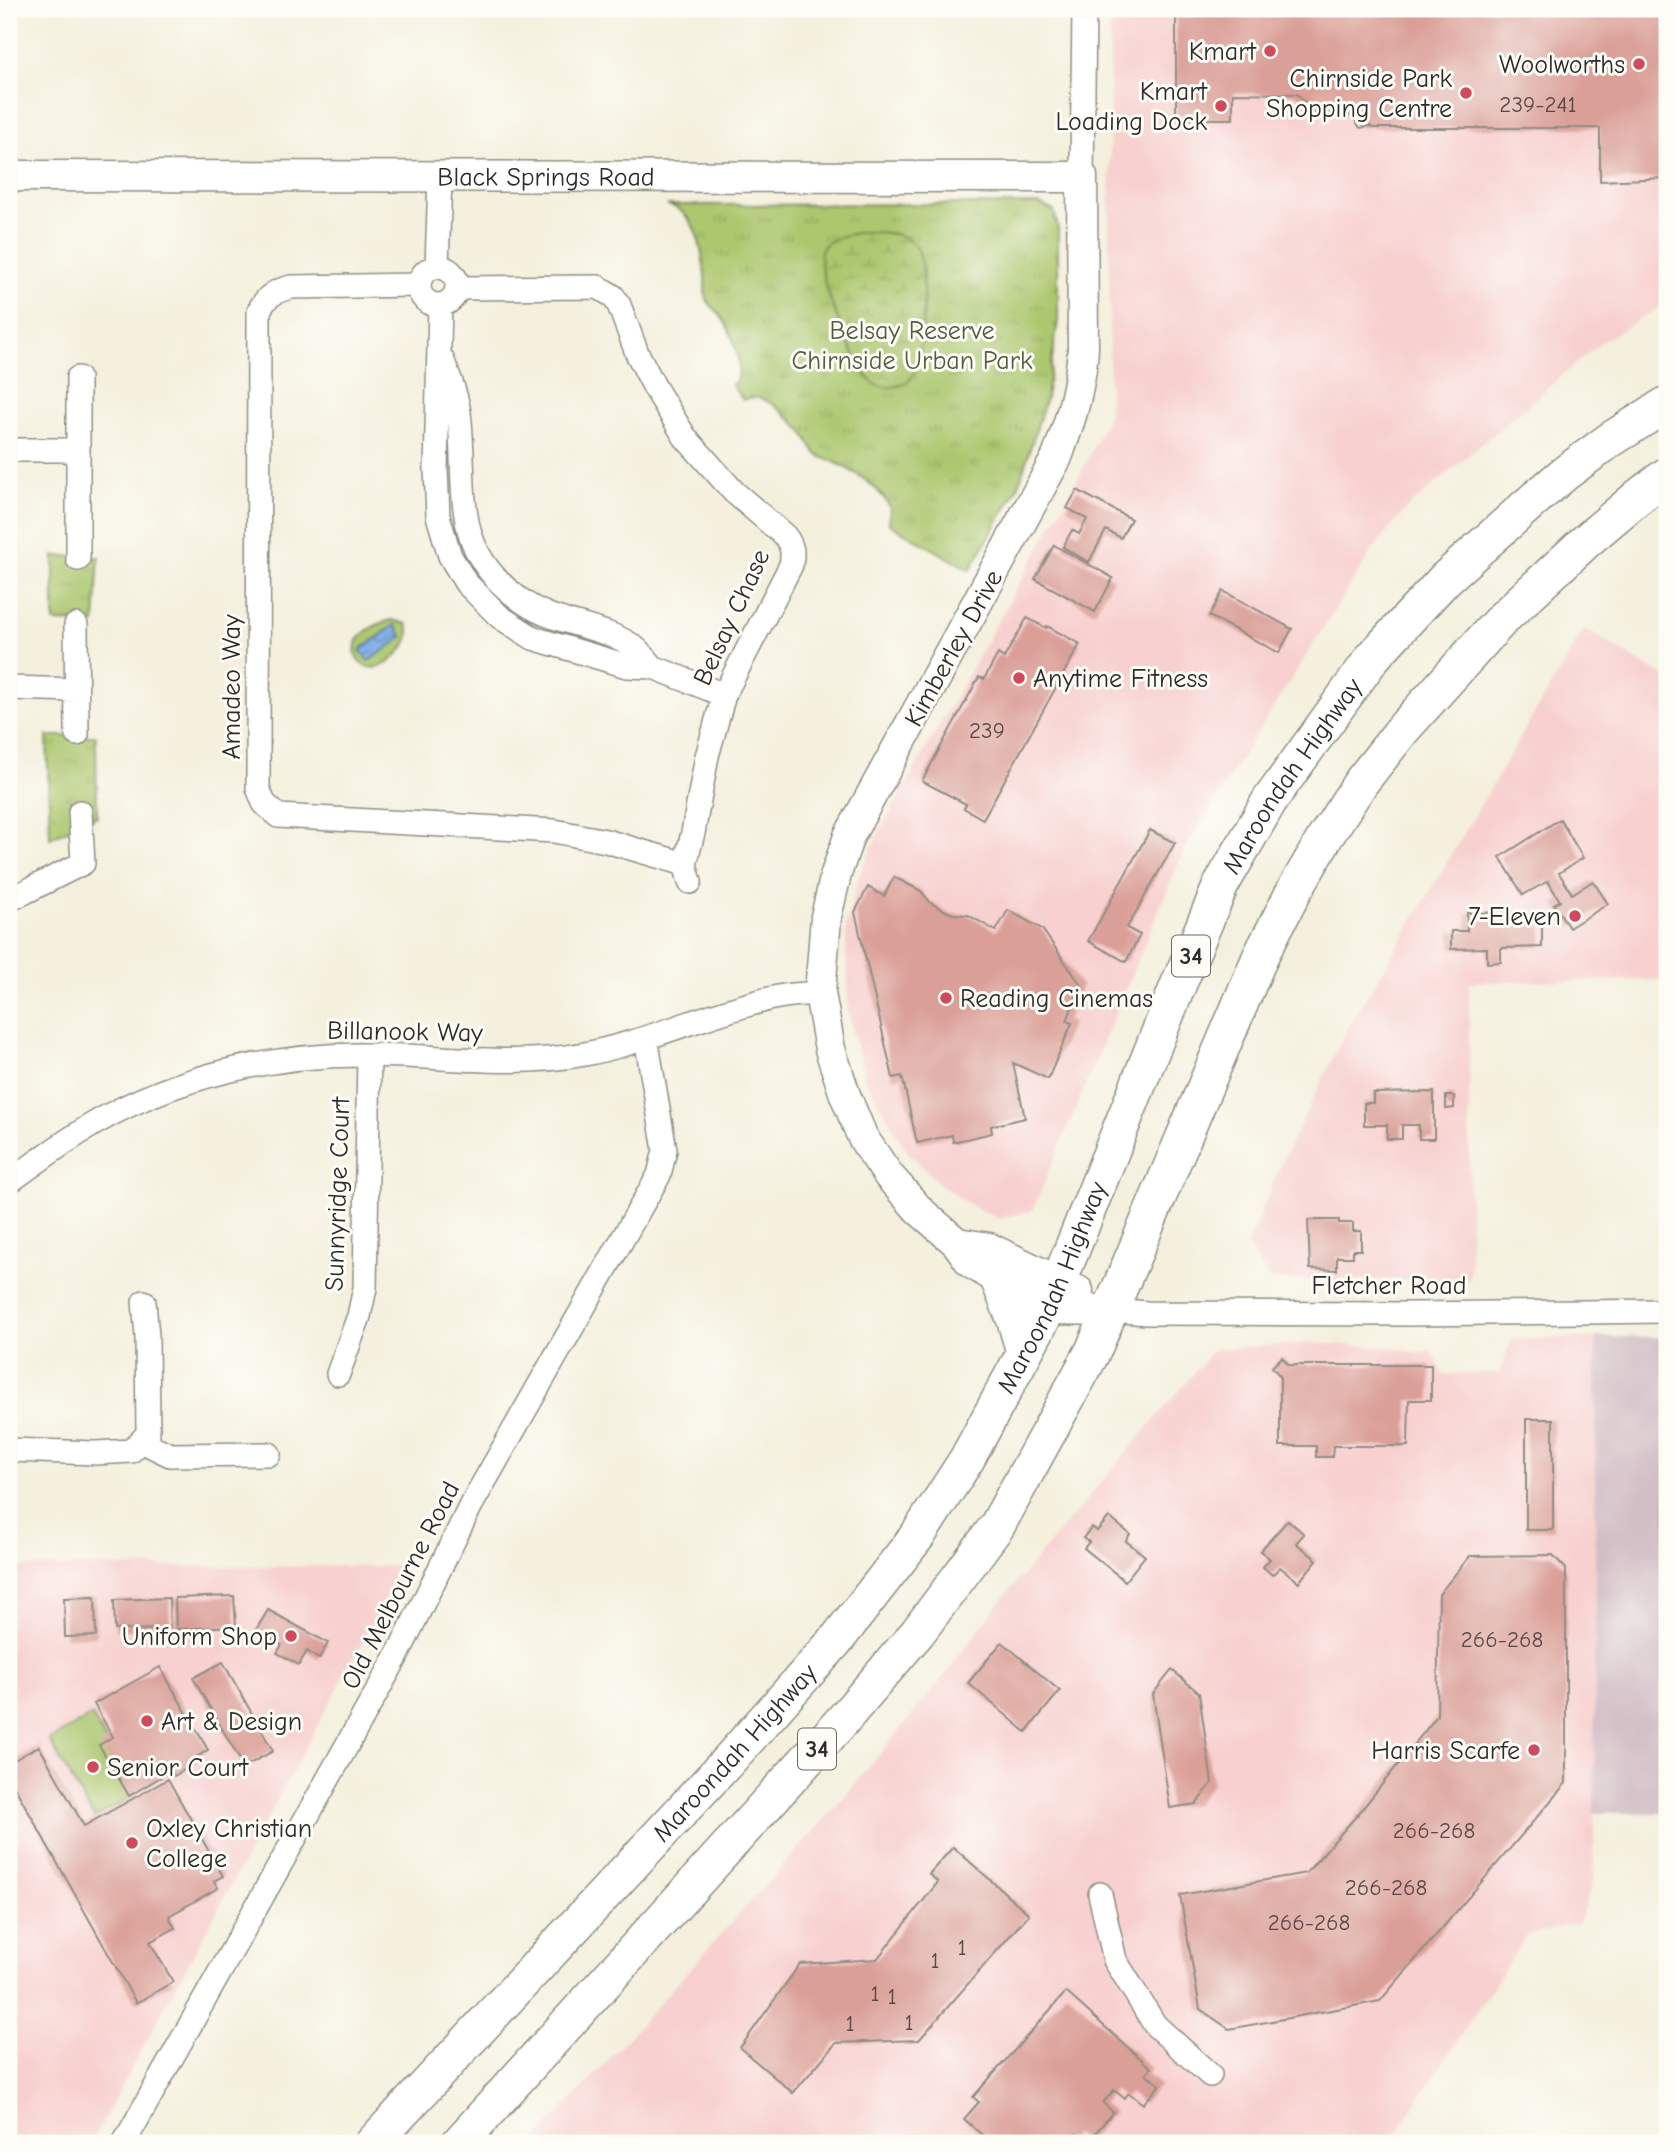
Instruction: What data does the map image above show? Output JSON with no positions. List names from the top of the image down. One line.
{"streets":{"highway":["Maroondah Highway","34"],"main road":["Black Springs Road","Kimberley Drive"],"street":["Belsay Chase","Amadeo Way","Billanook Way","Sunnyridge Court","Fletcher Road","Old Melbourne Road"]},"crossings":[["Black Springs Road","Kimberley Drive"],["Belsay Chase","Amadeo Way"],["Kimberley Drive","Maroondah Highway"],["Kimberley Drive","34"],["Kimberley Drive","Billanook Way"],["Kimberley Drive","Fletcher Road"],["34","Fletcher Road"],["Billanook Way","Sunnyridge Court"],["Billanook Way","Old Melbourne Road"]],"parks":["Belsay Reserve Chirnside Urban Park"],"places":["Kmart","Woolworths","Chirnside Park Shopping Centre","Kmart Loading Dock","Anytime Fitness","7-Eleven","Reading Cinemas","Uniform Shop","Art & Design","Harris Scarfe","Senior Court","Oxley Christian College"],"house_numbers":["239-241","239","266-268","266-268","266-268","266-268","1","1","1","1","1","1"]}
